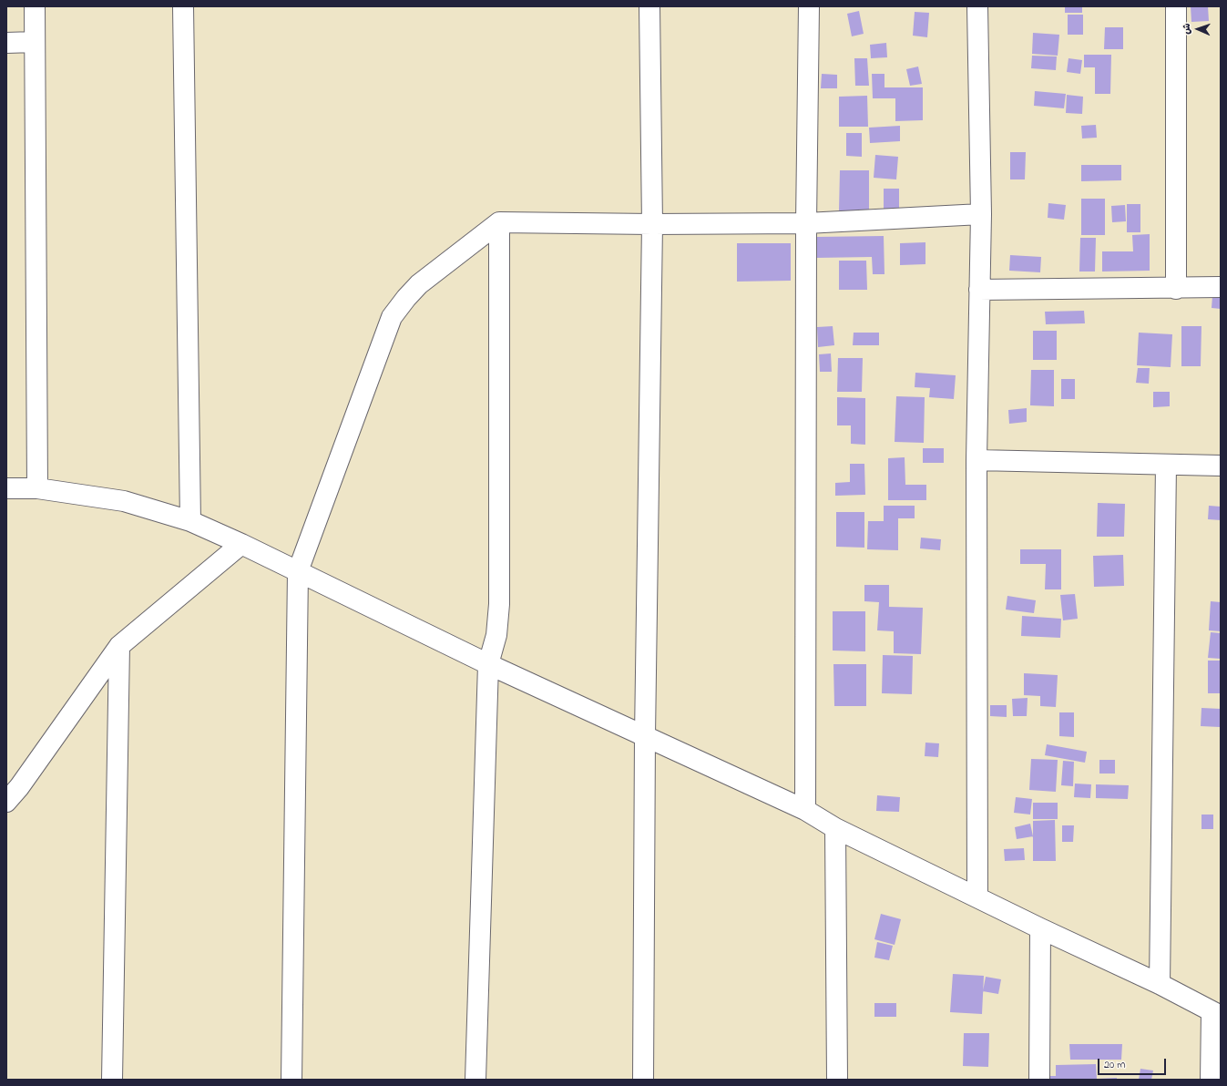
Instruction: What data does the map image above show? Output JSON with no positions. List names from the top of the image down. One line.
{"scale_bar":"20 m","north":"left"}
